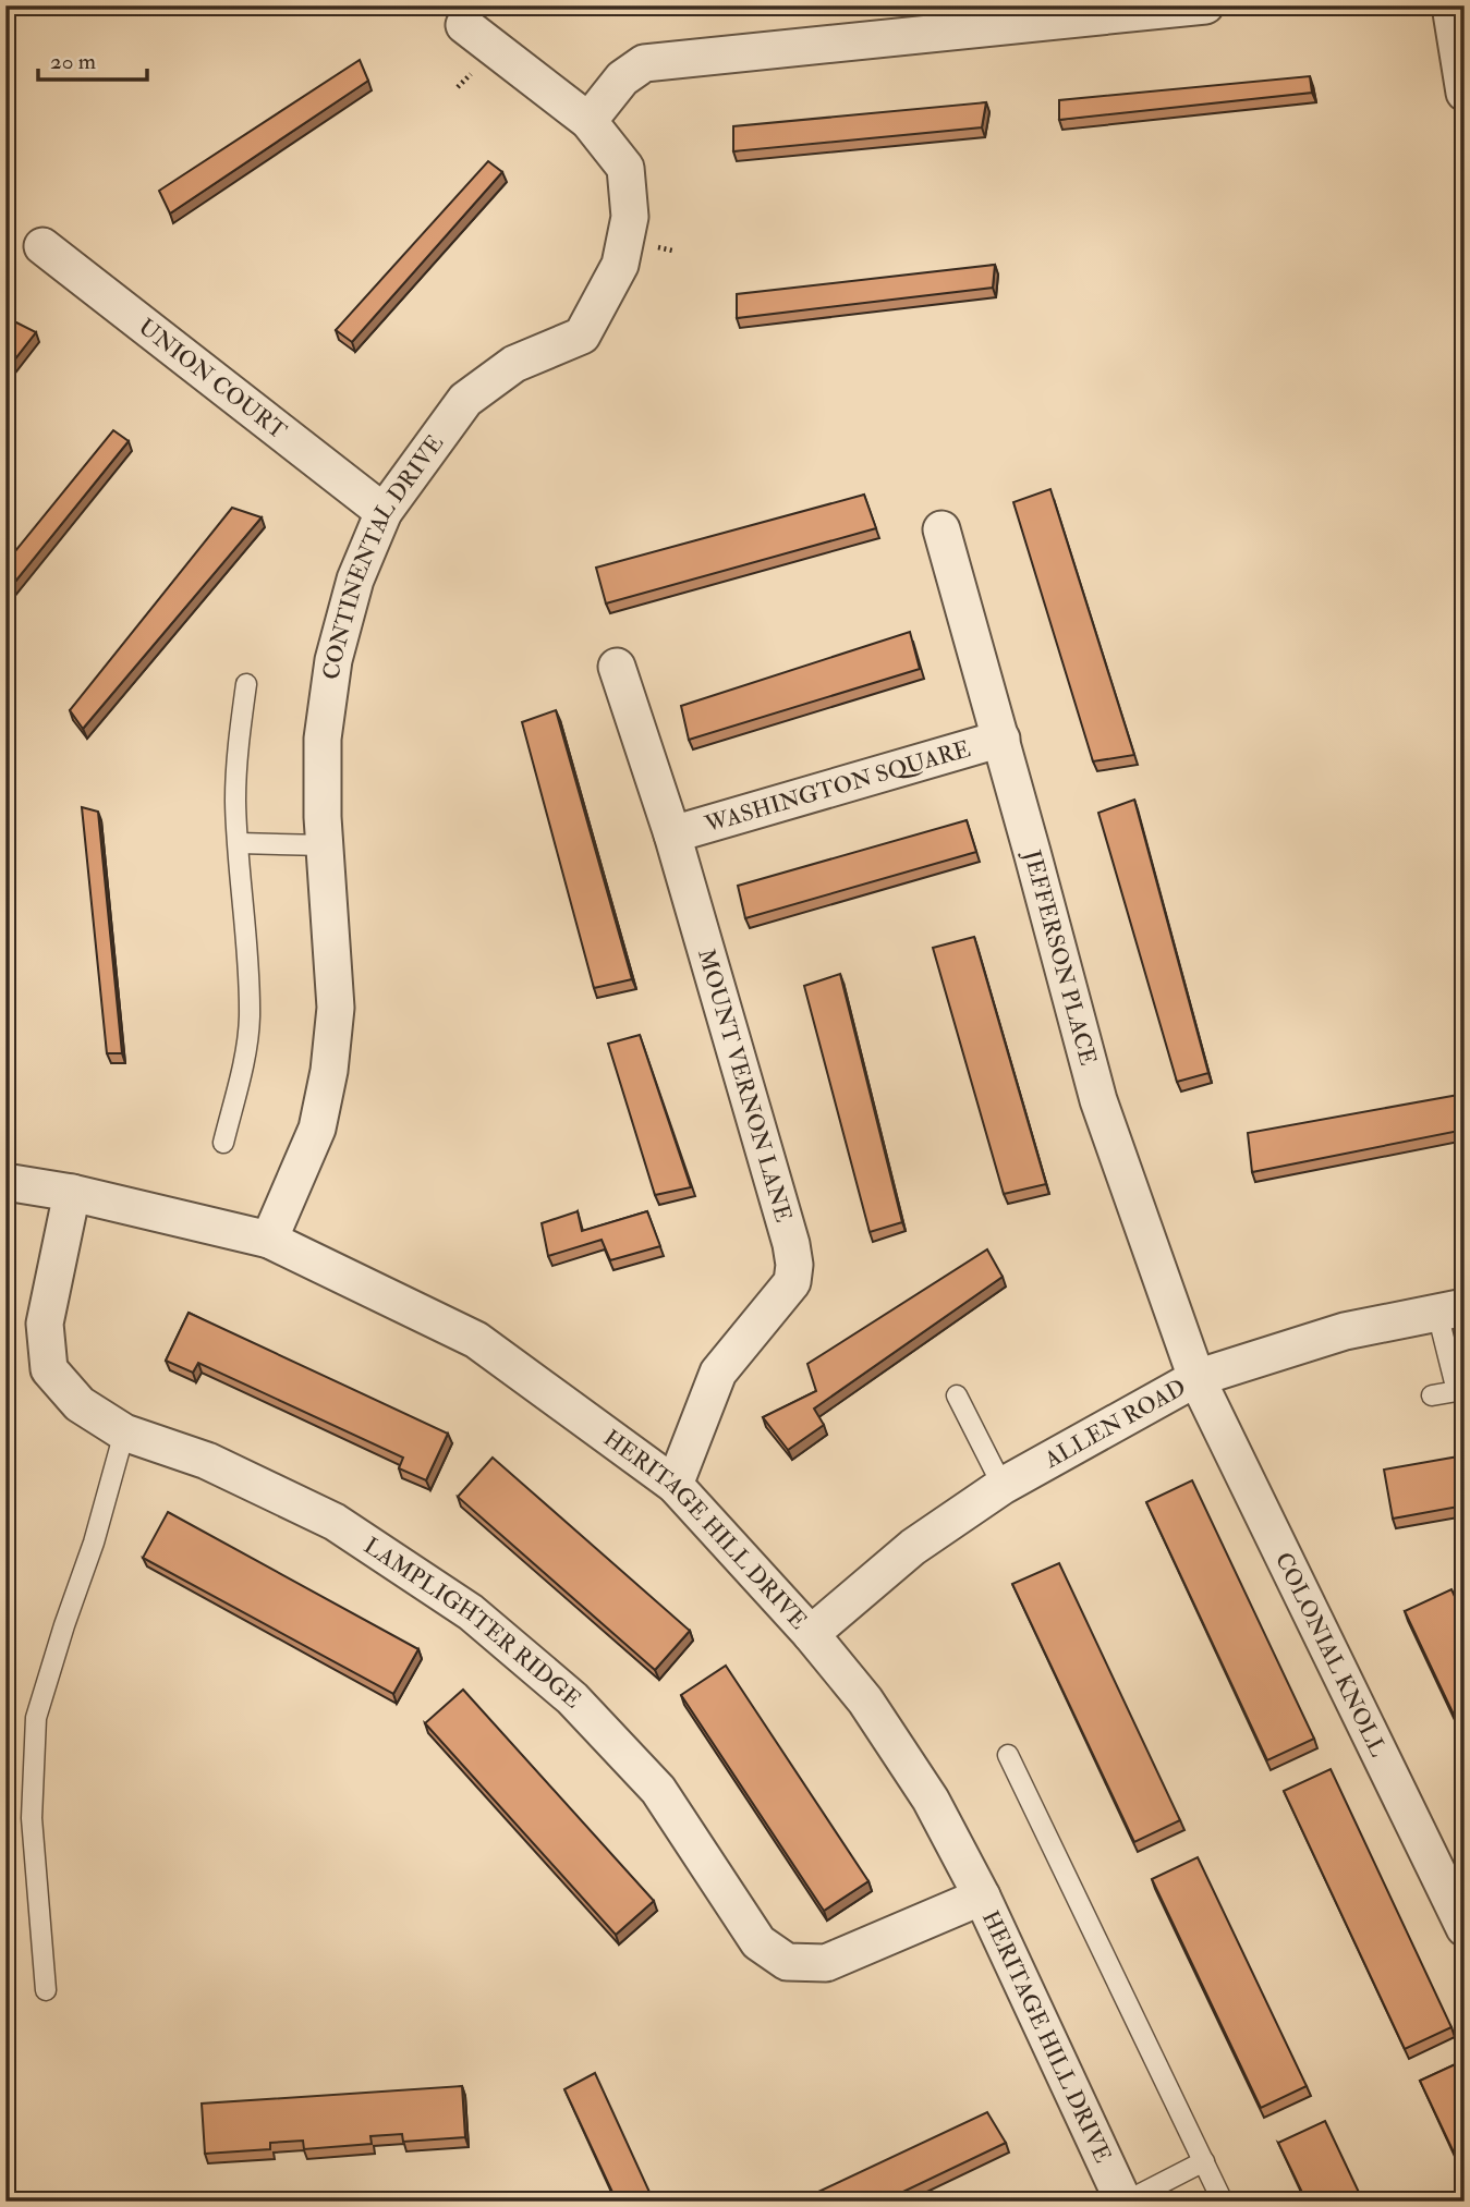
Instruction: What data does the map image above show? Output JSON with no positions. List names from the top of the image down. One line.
{"streets":{"street":["UNION COURT","CONTINENTAL DRIVE","WASHINGTON SQUARE","JEFFERSON PLACE","MOUNT VERNON LANE","ALLEN ROAD","HERITAGE HILL DRIVE","LAMPLIGHTER RIDGE","COLONIAL KNOLL"]},"crossings":[["UNION COURT","CONTINENTAL DRIVE"],["CONTINENTAL DRIVE","HERITAGE HILL DRIVE"],["WASHINGTON SQUARE","JEFFERSON PLACE"],["WASHINGTON SQUARE","MOUNT VERNON LANE"],["JEFFERSON PLACE","ALLEN ROAD"],["JEFFERSON PLACE","COLONIAL KNOLL"],["MOUNT VERNON LANE","HERITAGE HILL DRIVE"],["ALLEN ROAD","HERITAGE HILL DRIVE"],["ALLEN ROAD","COLONIAL KNOLL"],["HERITAGE HILL DRIVE","LAMPLIGHTER RIDGE"]],"scale_bar":"20 m"}
